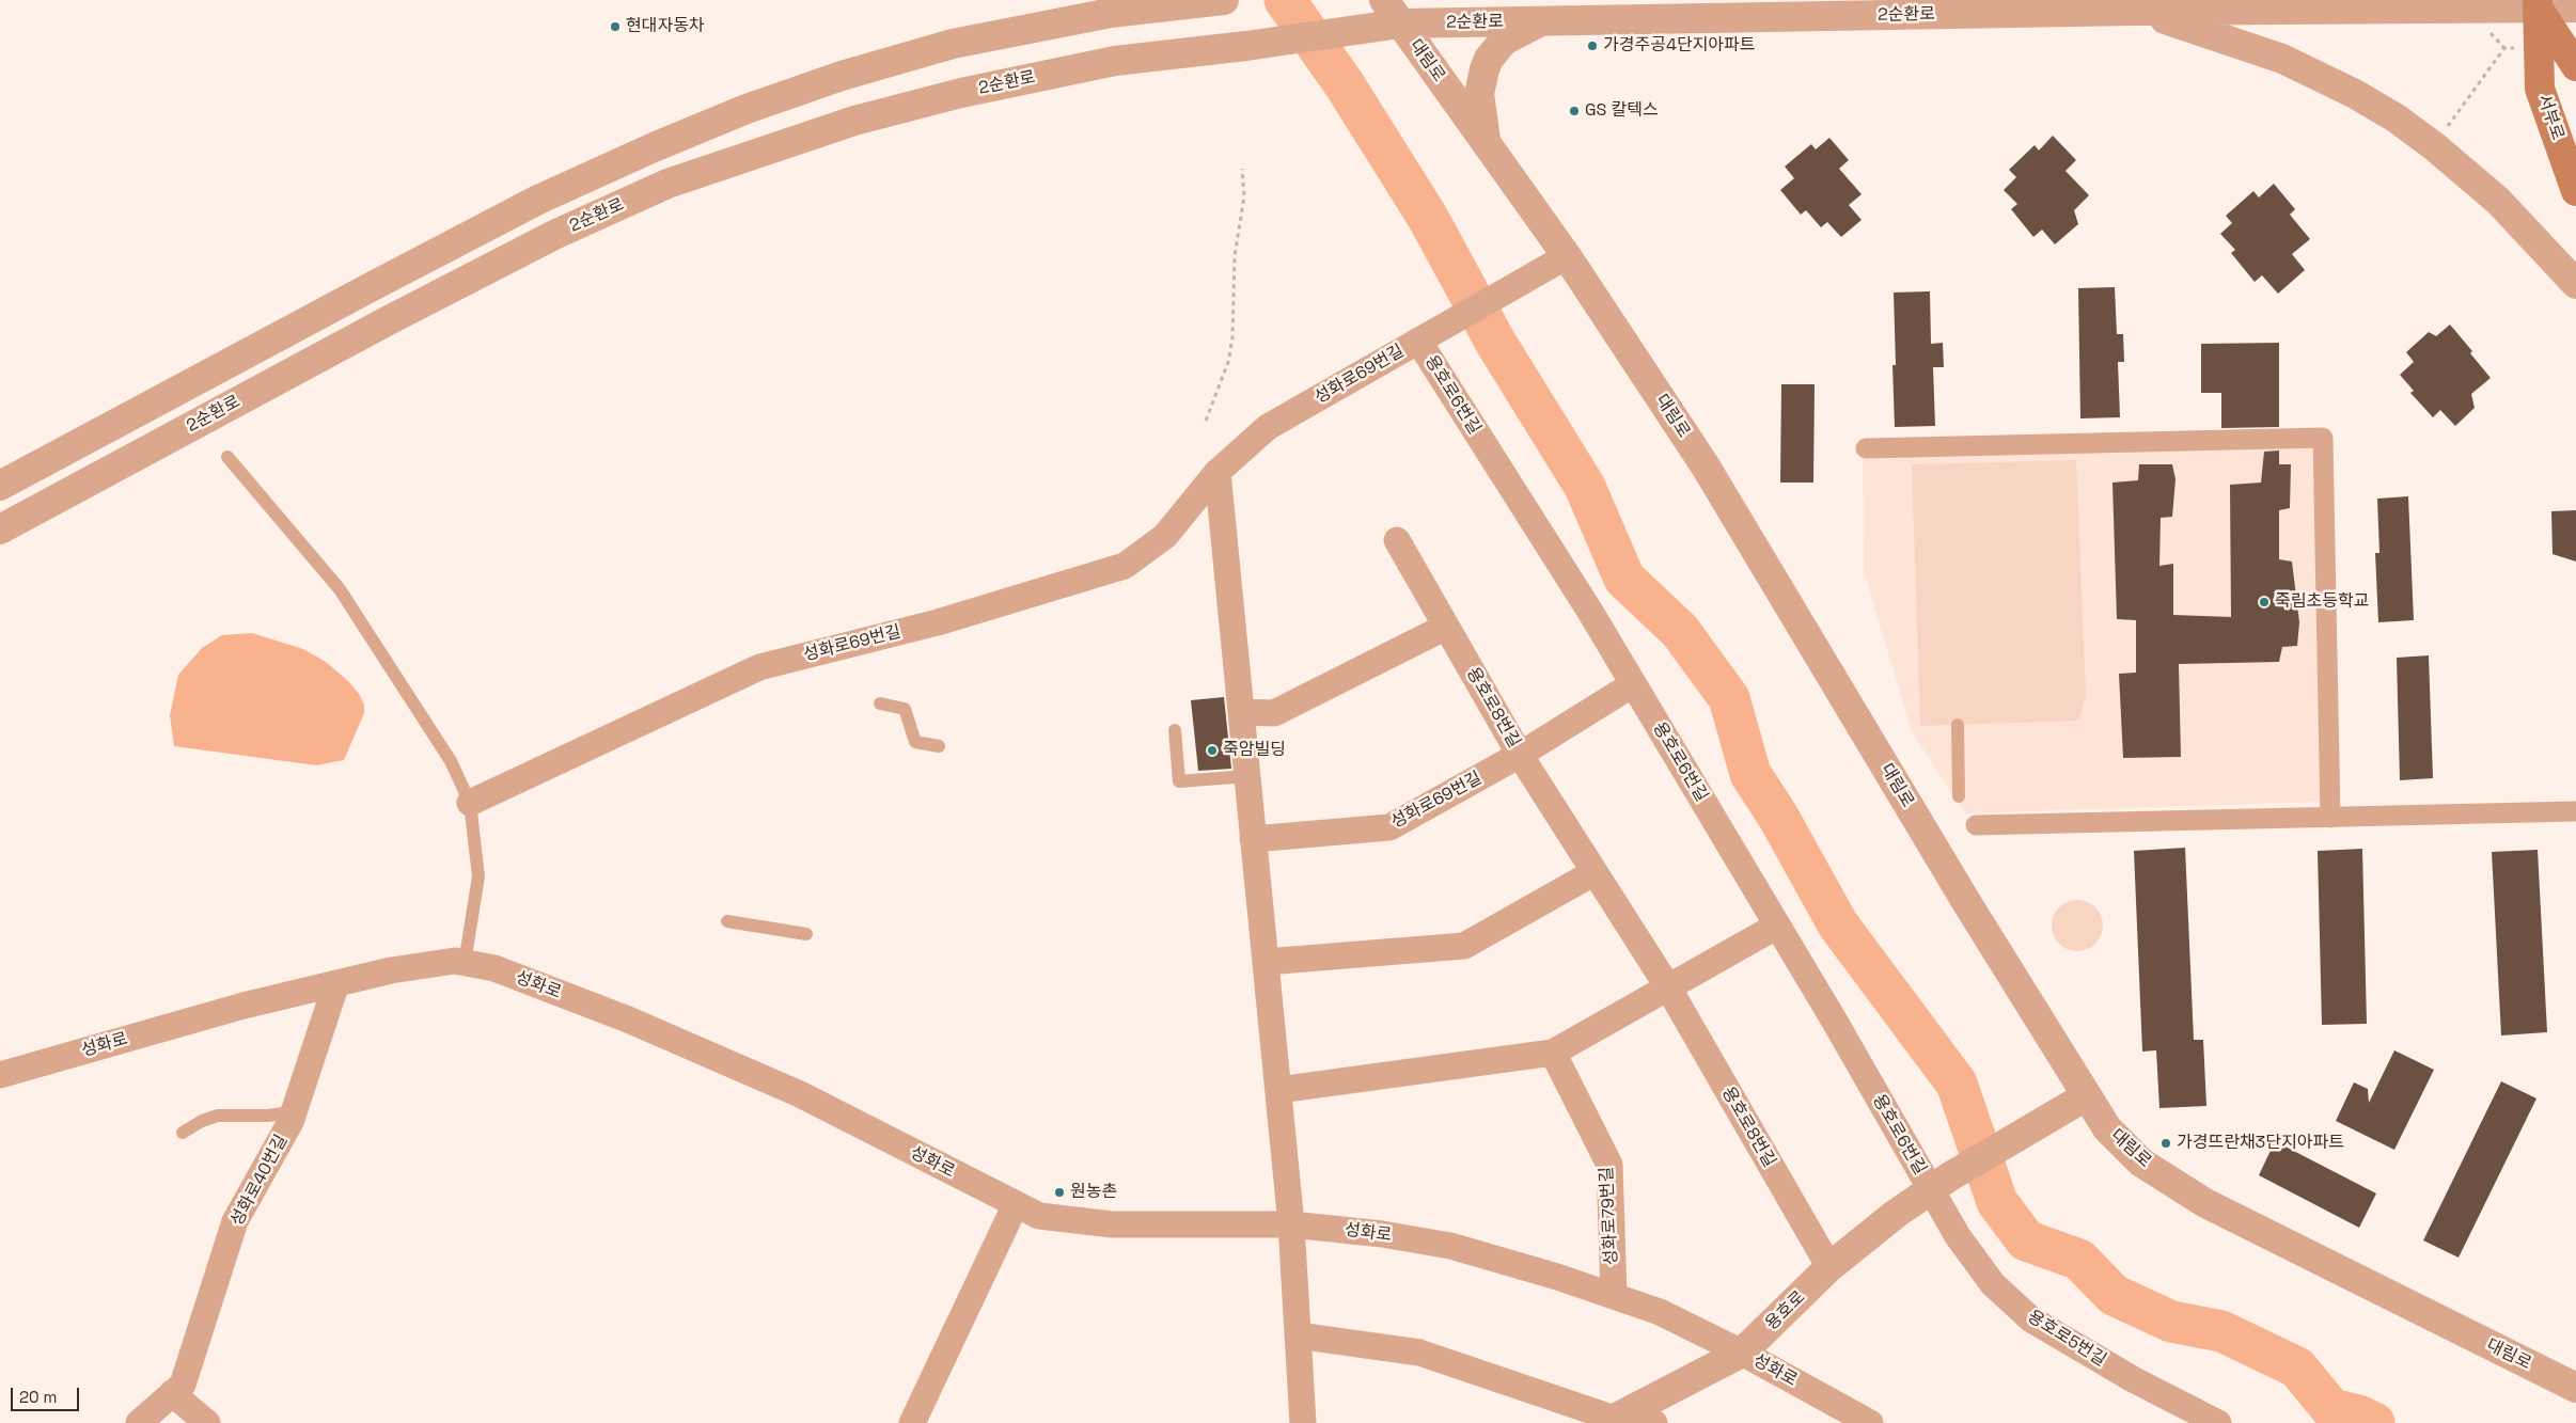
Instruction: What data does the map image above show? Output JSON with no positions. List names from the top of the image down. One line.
{"streets":{"main road":["서부로"],"street":["2순환로","대림로","성화로69번길","용호로6번길","용호로8번길","성화로","성화로40번길","성화로79번길","용호로","용호로5번길"]},"crossings":[["2순환로","대림로"],["2순환로","서부로"],["대림로","성화로69번길"],["대림로","용호로"],["성화로69번길","용호로6번길"],["성화로69번길","용호로8번길"],["용호로6번길","용호로"],["용호로6번길","용호로5번길"],["용호로8번길","용호로"],["성화로","성화로40번길"],["성화로","성화로79번길"],["성화로","용호로"],["용호로","용호로5번길"]],"places":["현대자동차","가경주공4단지아파트","GS 칼텍스","죽림초등학교","죽암빌딩","가경뜨란채3단지아파트","원농촌"],"scale_bar":"20 m"}
